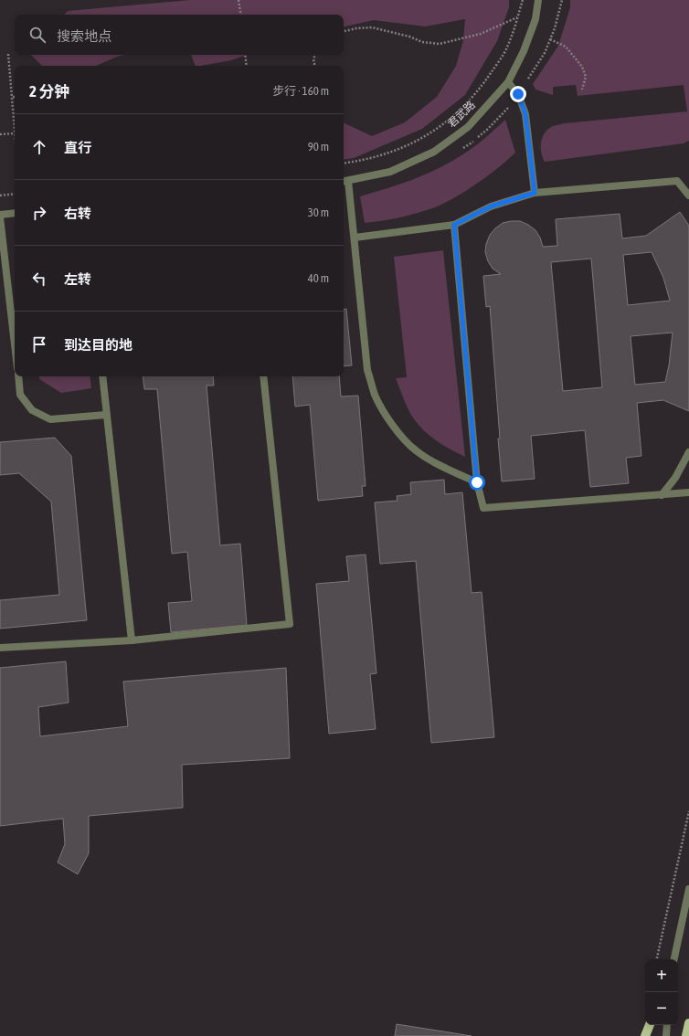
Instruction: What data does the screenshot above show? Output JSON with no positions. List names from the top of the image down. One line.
{"streets":{"street":["君武路"]},"page":{"search":"搜索地点","heading":["2 分钟","步行 · 160 m"],"list":[["直行","90 m"],["右转","30 m"],["左转","40 m"],"到达目的地"],"map_buttons":["+","−"]}}
